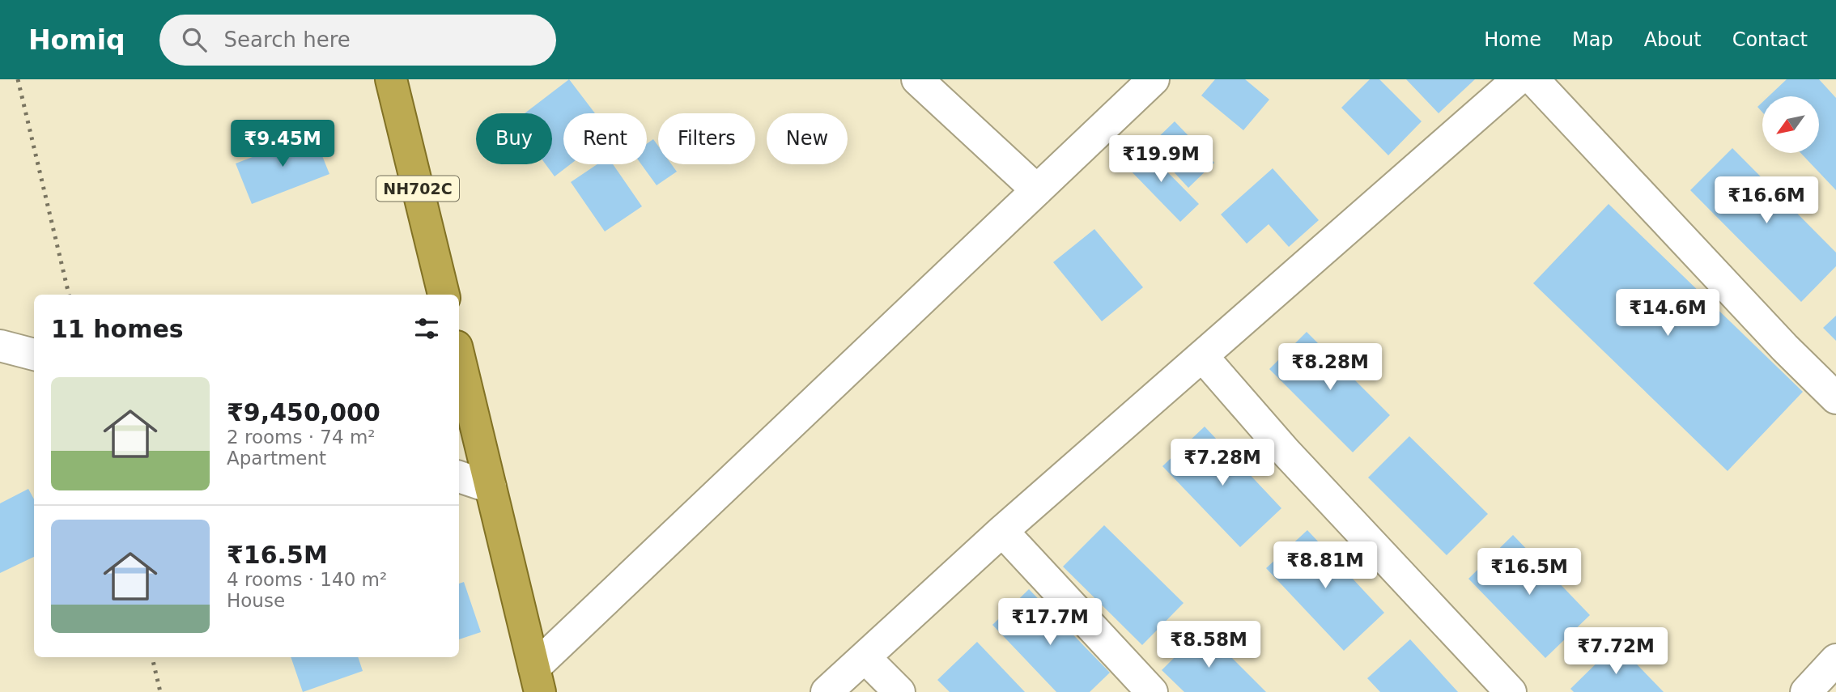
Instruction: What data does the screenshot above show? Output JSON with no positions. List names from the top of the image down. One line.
{"streets":{"highway":["NH702C"]},"north":"bottom left","page":{"header":"Homiq","search":"Search here","nav":["Home","Map","About","Contact"],"chip":["Buy","Rent","Filters","New"],"price":["₹9.45M","₹19.9M","₹16.6M","₹14.6M","₹8.28M","₹7.28M","₹8.81M","₹16.5M","₹17.7M","₹8.58M","₹7.72M"],"heading":"11 homes","list":[{"name":"₹9,450,000","note":"2 rooms · 74 m² · Apartment"},{"name":"₹16.5M","note":"4 rooms · 140 m² · House"}]}}
